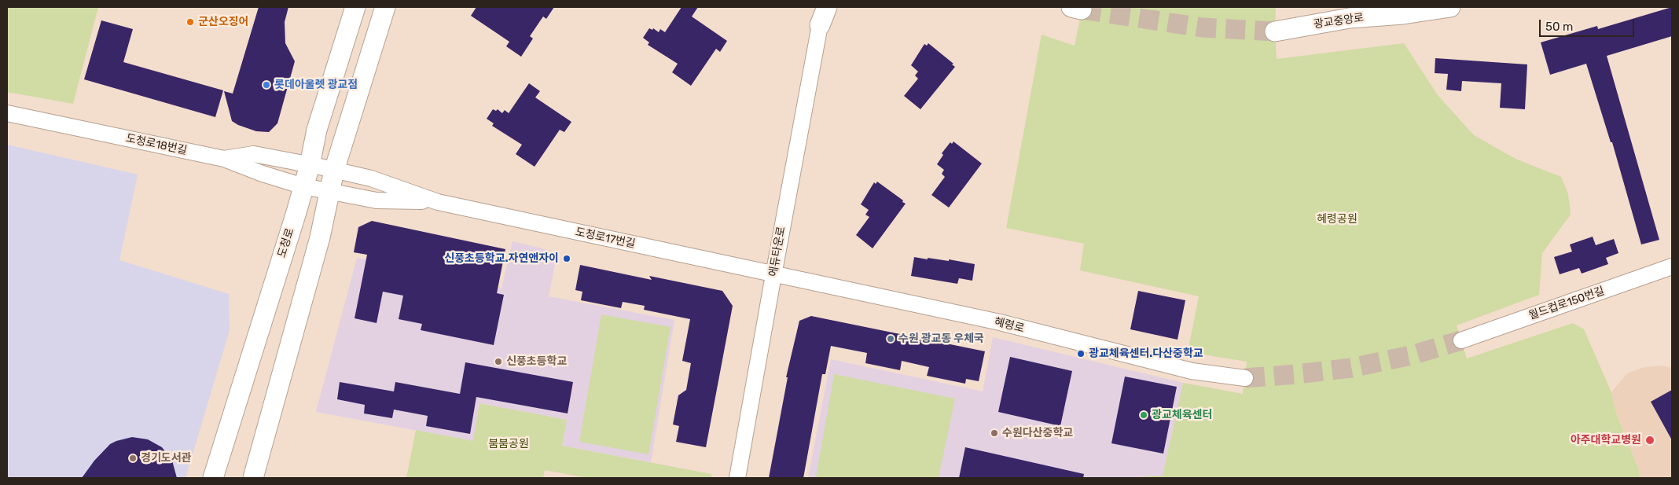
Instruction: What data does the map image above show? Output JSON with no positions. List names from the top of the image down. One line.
{"streets":{"main road":["광교중앙로","도청로"],"street":["도청로18번길","도청로17번길","에듀타운로","월드컵로150번길","혜령로"]},"crossings":[["도청로18번길","도청로17번길"],["도청로18번길","도청로"],["도청로17번길","도청로"],["도청로17번길","에듀타운로"],["도청로17번길","혜령로"],["에듀타운로","혜령로"]],"parks":["혜령공원","붐붐공원"],"places":["군산오징어","롯데아울렛 광교점","신풍초등학교.자연앤자이","수원 광교동 우체국","광교체육센터.다산중학교","신풍초등학교","광교체육센터","수원다산중학교","아주대학교병원","경기도서관"],"scale_bar":"50 m"}
